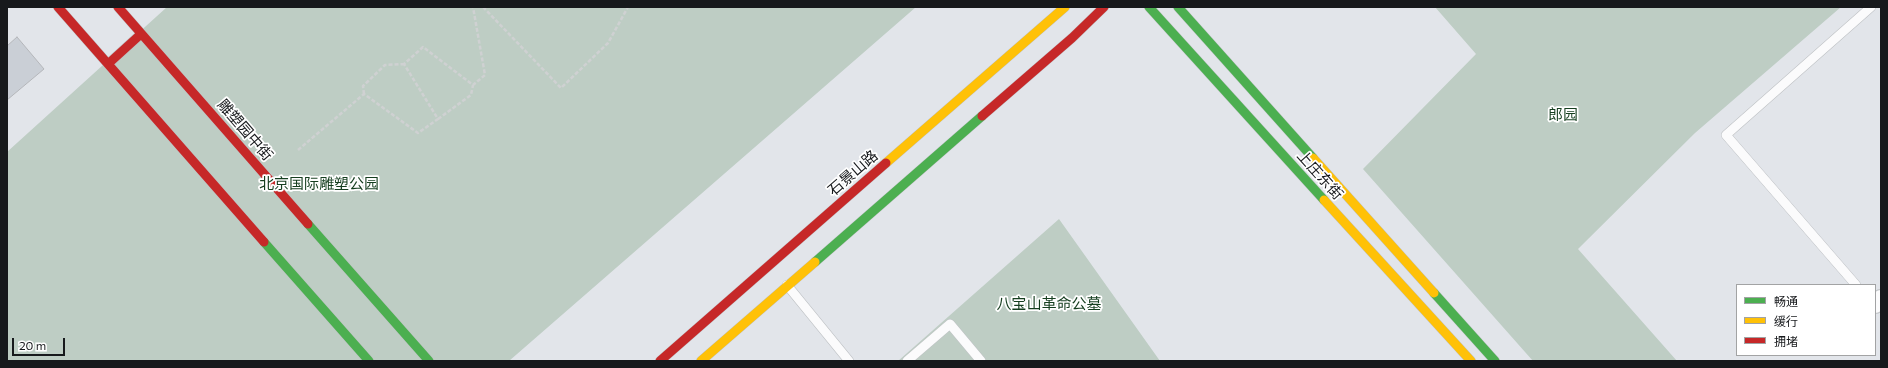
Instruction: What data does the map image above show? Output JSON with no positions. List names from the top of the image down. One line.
{"streets":{"main road":["雕塑园中街","石景山路","上庄东街"]},"parks":["郎园","北京国际雕塑公园","八宝山革命公墓"],"legend":["畅通","缓行","拥堵"],"scale_bar":"20 m"}
